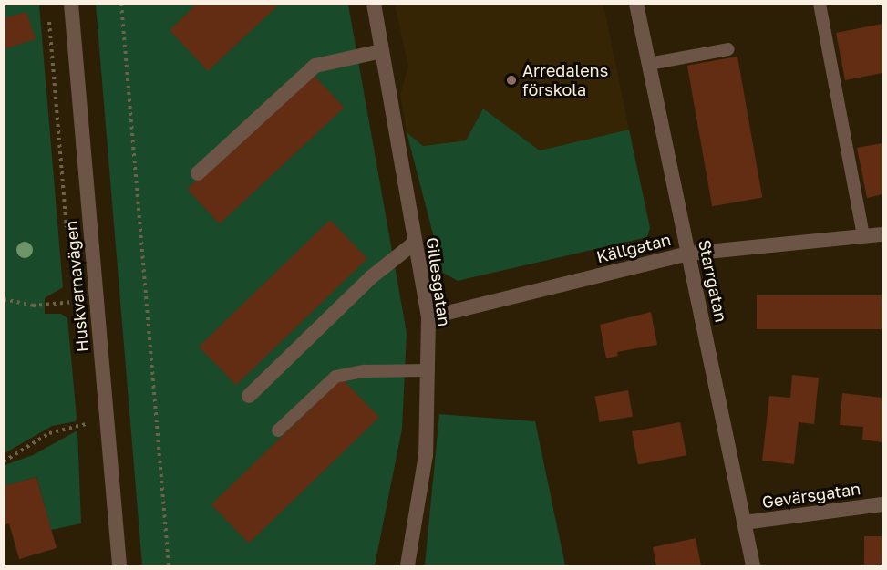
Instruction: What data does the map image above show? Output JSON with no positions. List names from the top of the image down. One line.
{"streets":{"street":["Källgatan","Starrgatan","Gillesgatan","Huskvarnavägen","Gevärsgatan"]},"crossings":[["Källgatan","Starrgatan"],["Källgatan","Gillesgatan"],["Starrgatan","Gevärsgatan"]],"places":["Arredalens förskola"]}
